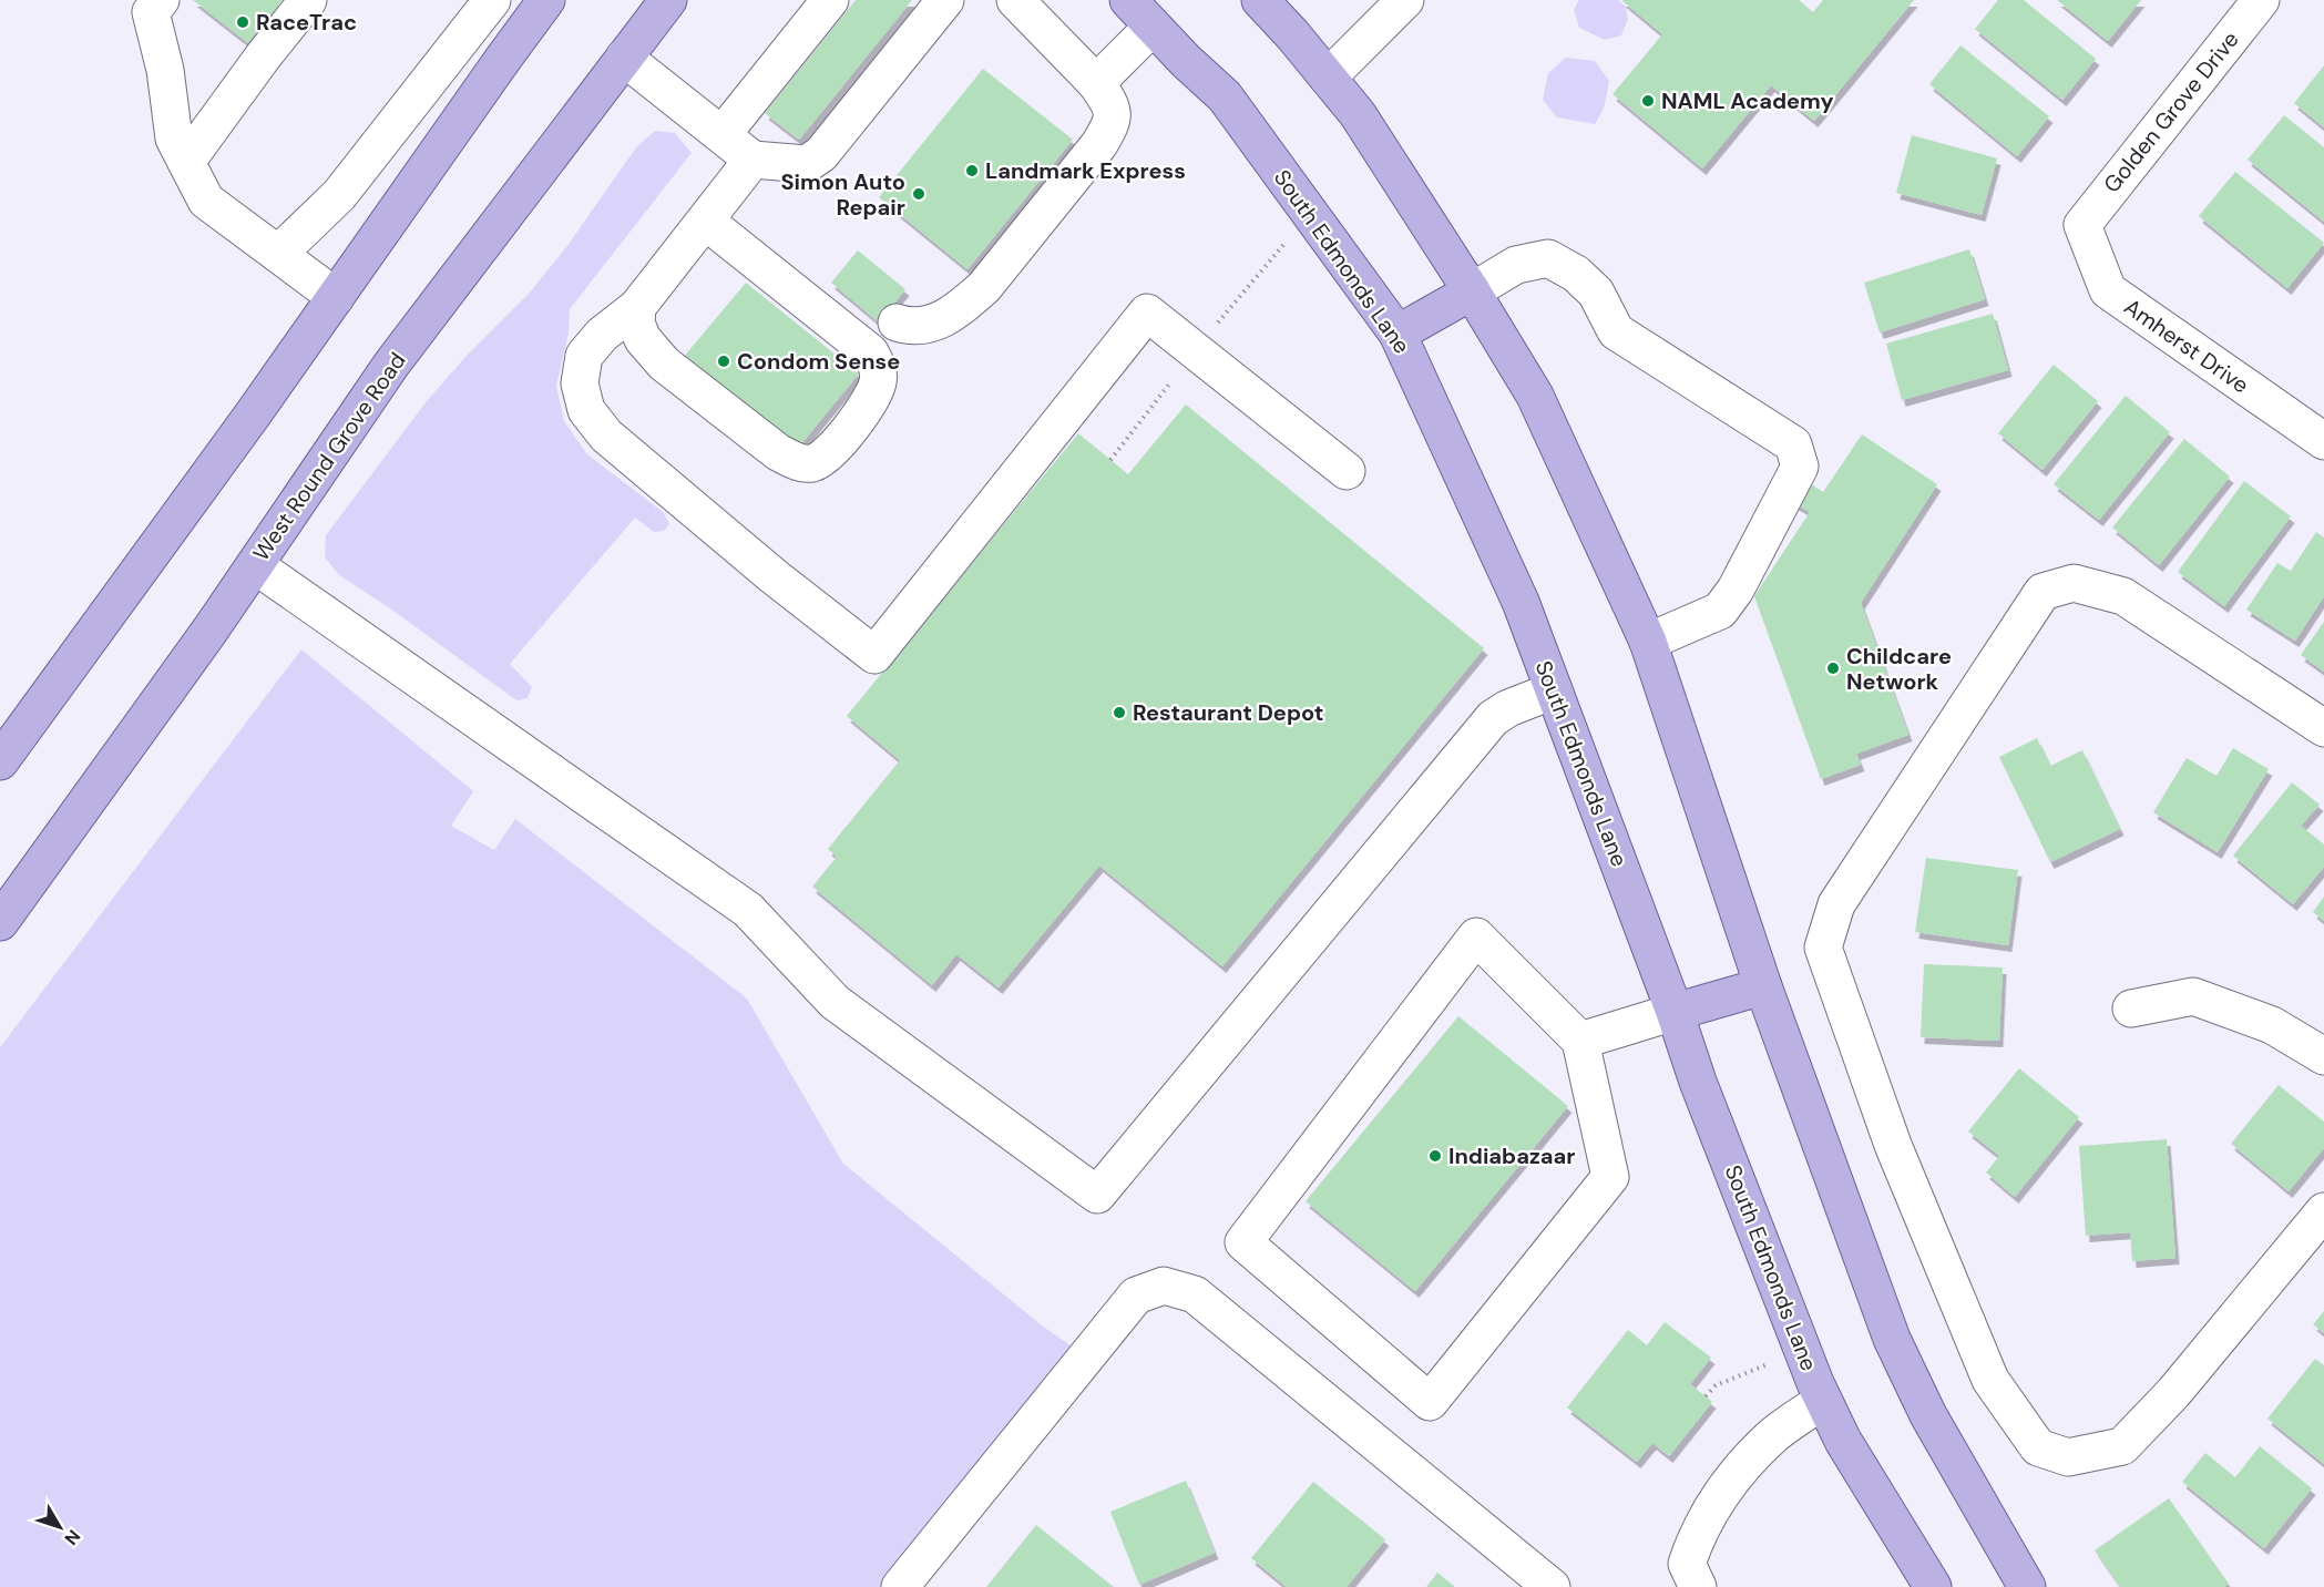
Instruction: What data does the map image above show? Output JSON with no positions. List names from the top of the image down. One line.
{"streets":{"main road":["South Edmonds Lane","West Round Grove Road"],"street":["Golden Grove Drive","Amherst Drive"]},"crossings":[["Golden Grove Drive","Amherst Drive"]],"places":["RaceTrac","NAML Academy","Landmark Express","Simon Auto Repair","Condom Sense","Childcare Network","Restaurant Depot","Indiabazaar"],"north":"bottom right"}
